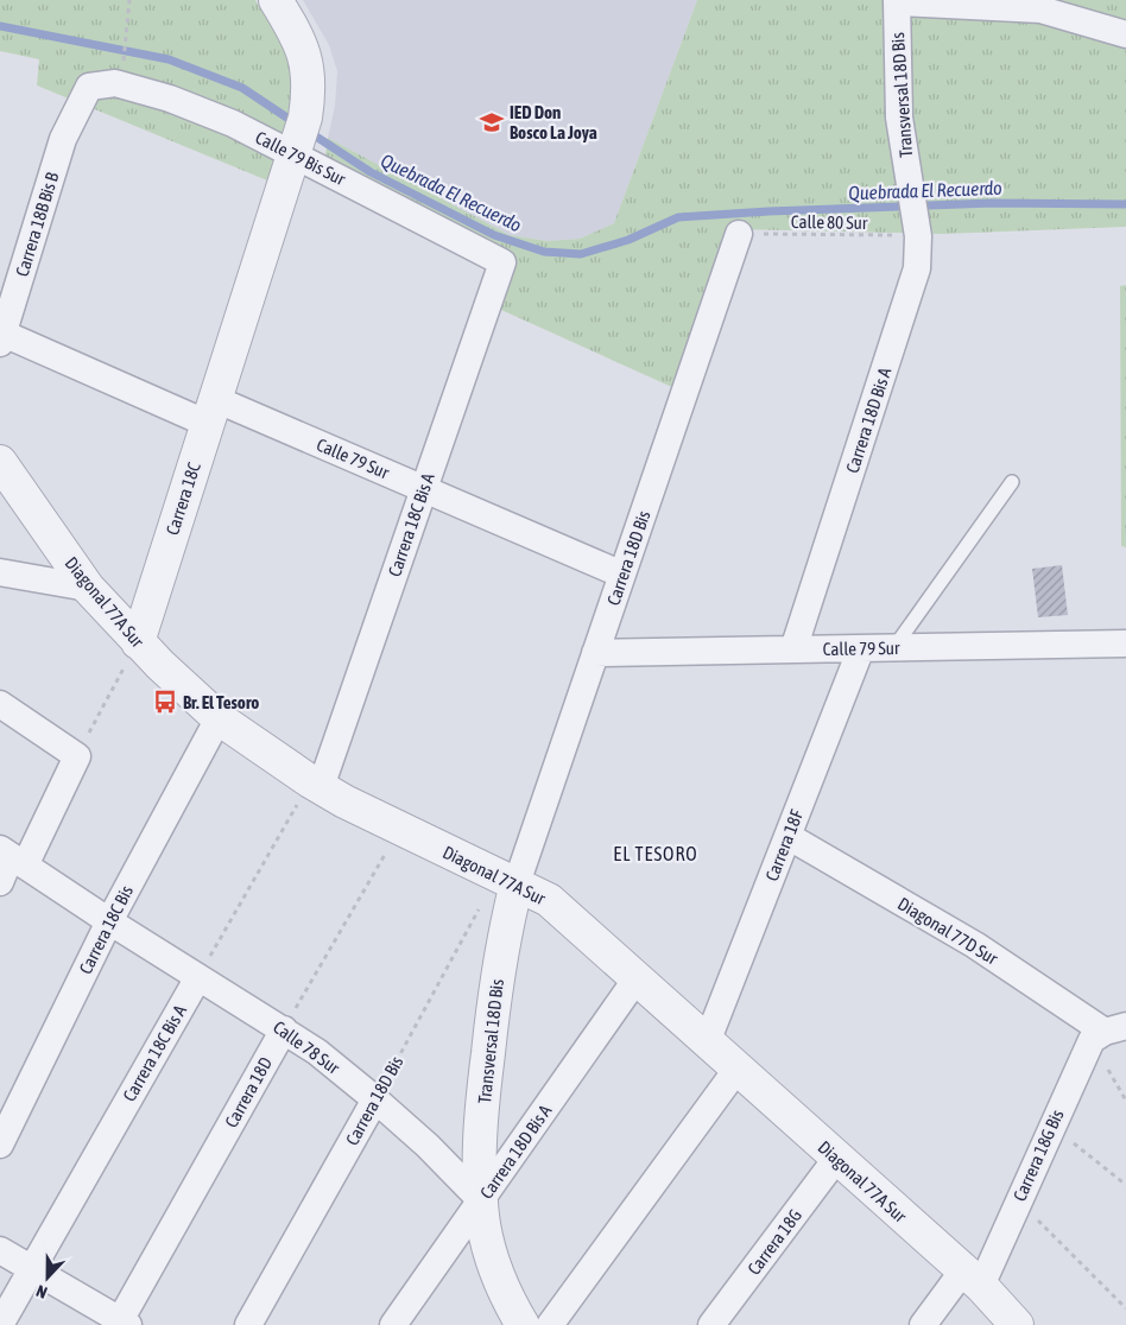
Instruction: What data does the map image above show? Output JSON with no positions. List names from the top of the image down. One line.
{"streets":{"street":["Transversal 18D Bis","Calle 79 Bis Sur","Carrera 18B Bis B","Carrera 18D Bis A","Calle 79 Sur","Carrera 18C","Carrera 18C Bis A","Carrera 18D Bis","Diagonal 77A Sur","Carrera 18F","Carrera 18C Bis","Diagonal 77D Sur","Calle 78 Sur","Carrera 18D","Carrera 18G Bis","Carrera 18G"],"path":["Calle 80 Sur"]},"crossings":[["Transversal 18D Bis","Carrera 18D Bis A"],["Transversal 18D Bis","Carrera 18D Bis"],["Transversal 18D Bis","Diagonal 77A Sur"],["Transversal 18D Bis","Calle 78 Sur"],["Calle 79 Bis Sur","Carrera 18B Bis B"],["Calle 79 Bis Sur","Carrera 18C"],["Calle 79 Bis Sur","Carrera 18C Bis A"],["Calle 80 Sur","Carrera 18D Bis A"],["Calle 80 Sur","Carrera 18D Bis"],["Carrera 18B Bis B","Calle 79 Sur"],["Carrera 18D Bis A","Calle 79 Sur"],["Carrera 18D Bis A","Diagonal 77A Sur"],["Carrera 18D Bis A","Calle 78 Sur"],["Calle 79 Sur","Carrera 18C"],["Calle 79 Sur","Carrera 18C Bis A"],["Calle 79 Sur","Carrera 18D Bis"],["Calle 79 Sur","Carrera 18F"],["Carrera 18C","Diagonal 77A Sur"],["Carrera 18C Bis A","Diagonal 77A Sur"],["Carrera 18C Bis A","Calle 78 Sur"],["Carrera 18D Bis","Diagonal 77A Sur"],["Carrera 18D Bis","Calle 78 Sur"],["Diagonal 77A Sur","Carrera 18F"],["Diagonal 77A Sur","Carrera 18C Bis"],["Diagonal 77A Sur","Carrera 18G Bis"],["Diagonal 77A Sur","Carrera 18G"],["Carrera 18F","Diagonal 77D Sur"],["Carrera 18C Bis","Calle 78 Sur"],["Diagonal 77D Sur","Carrera 18G Bis"],["Calle 78 Sur","Carrera 18D"]],"districts":["EL TESORO"],"water":["Quebrada El Recuerdo"],"places":{"school or university":["IED Don Bosco La Joya"],"bus stop":["Br. El Tesoro"]},"north":"bottom"}
